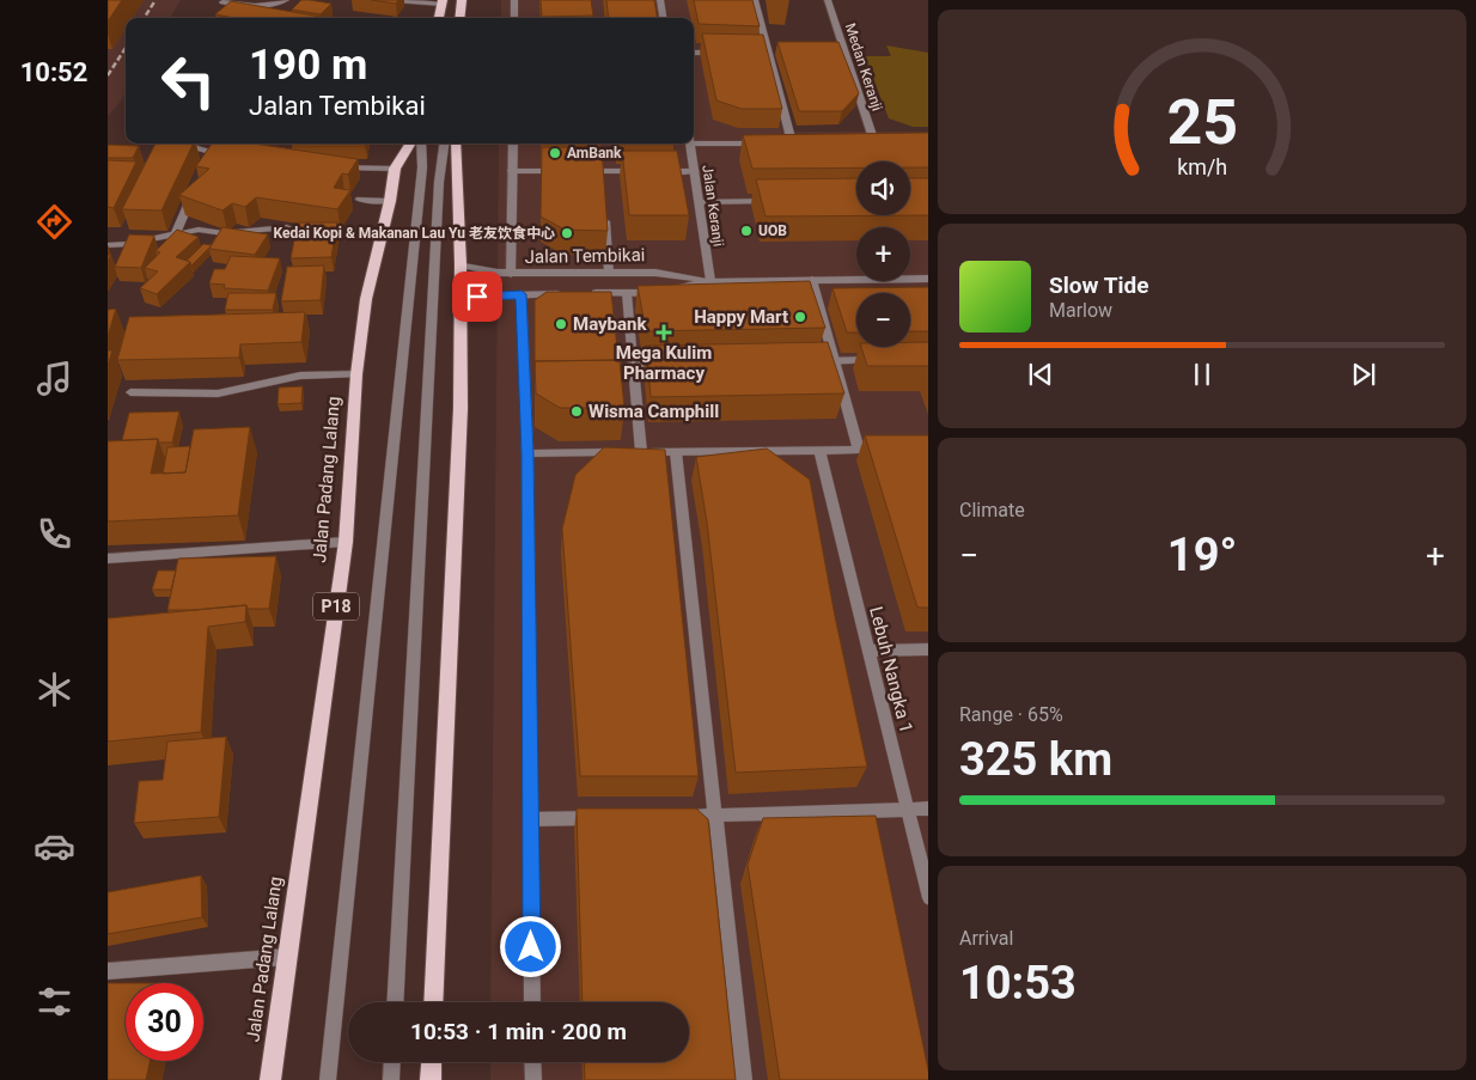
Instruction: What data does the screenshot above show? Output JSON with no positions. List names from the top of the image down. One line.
{"streets":{"main road":["Jalan Padang Lalang","P18"],"street":["Medan Keranji","Jalan Keranji","Jalan Tembikai","Lebuh Nangka 1"]},"crossings":[["Jalan Keranji","Jalan Tembikai"]],"places":{"other":["AmBank","UOB","Kedai Kopi & Makanan Lau Yu 老友饮食中心","Happy Mart","Maybank","Wisma Camphill"],"health":["Mega Kulim Pharmacy"]},"page":{"tabs":"10:52","turn":["190 m","Jalan Tembikai"],"map_buttons":["+","−"],"song":["Slow Tide","Marlow"],"tile":["Climate",["Range · 65%","325 km"],["Arrival","10:53"]],"heat":["−","19°","+"],"limit":"30","trip":"10:53 · 1 min · 200 m","gauge":["25","km/h"]}}
